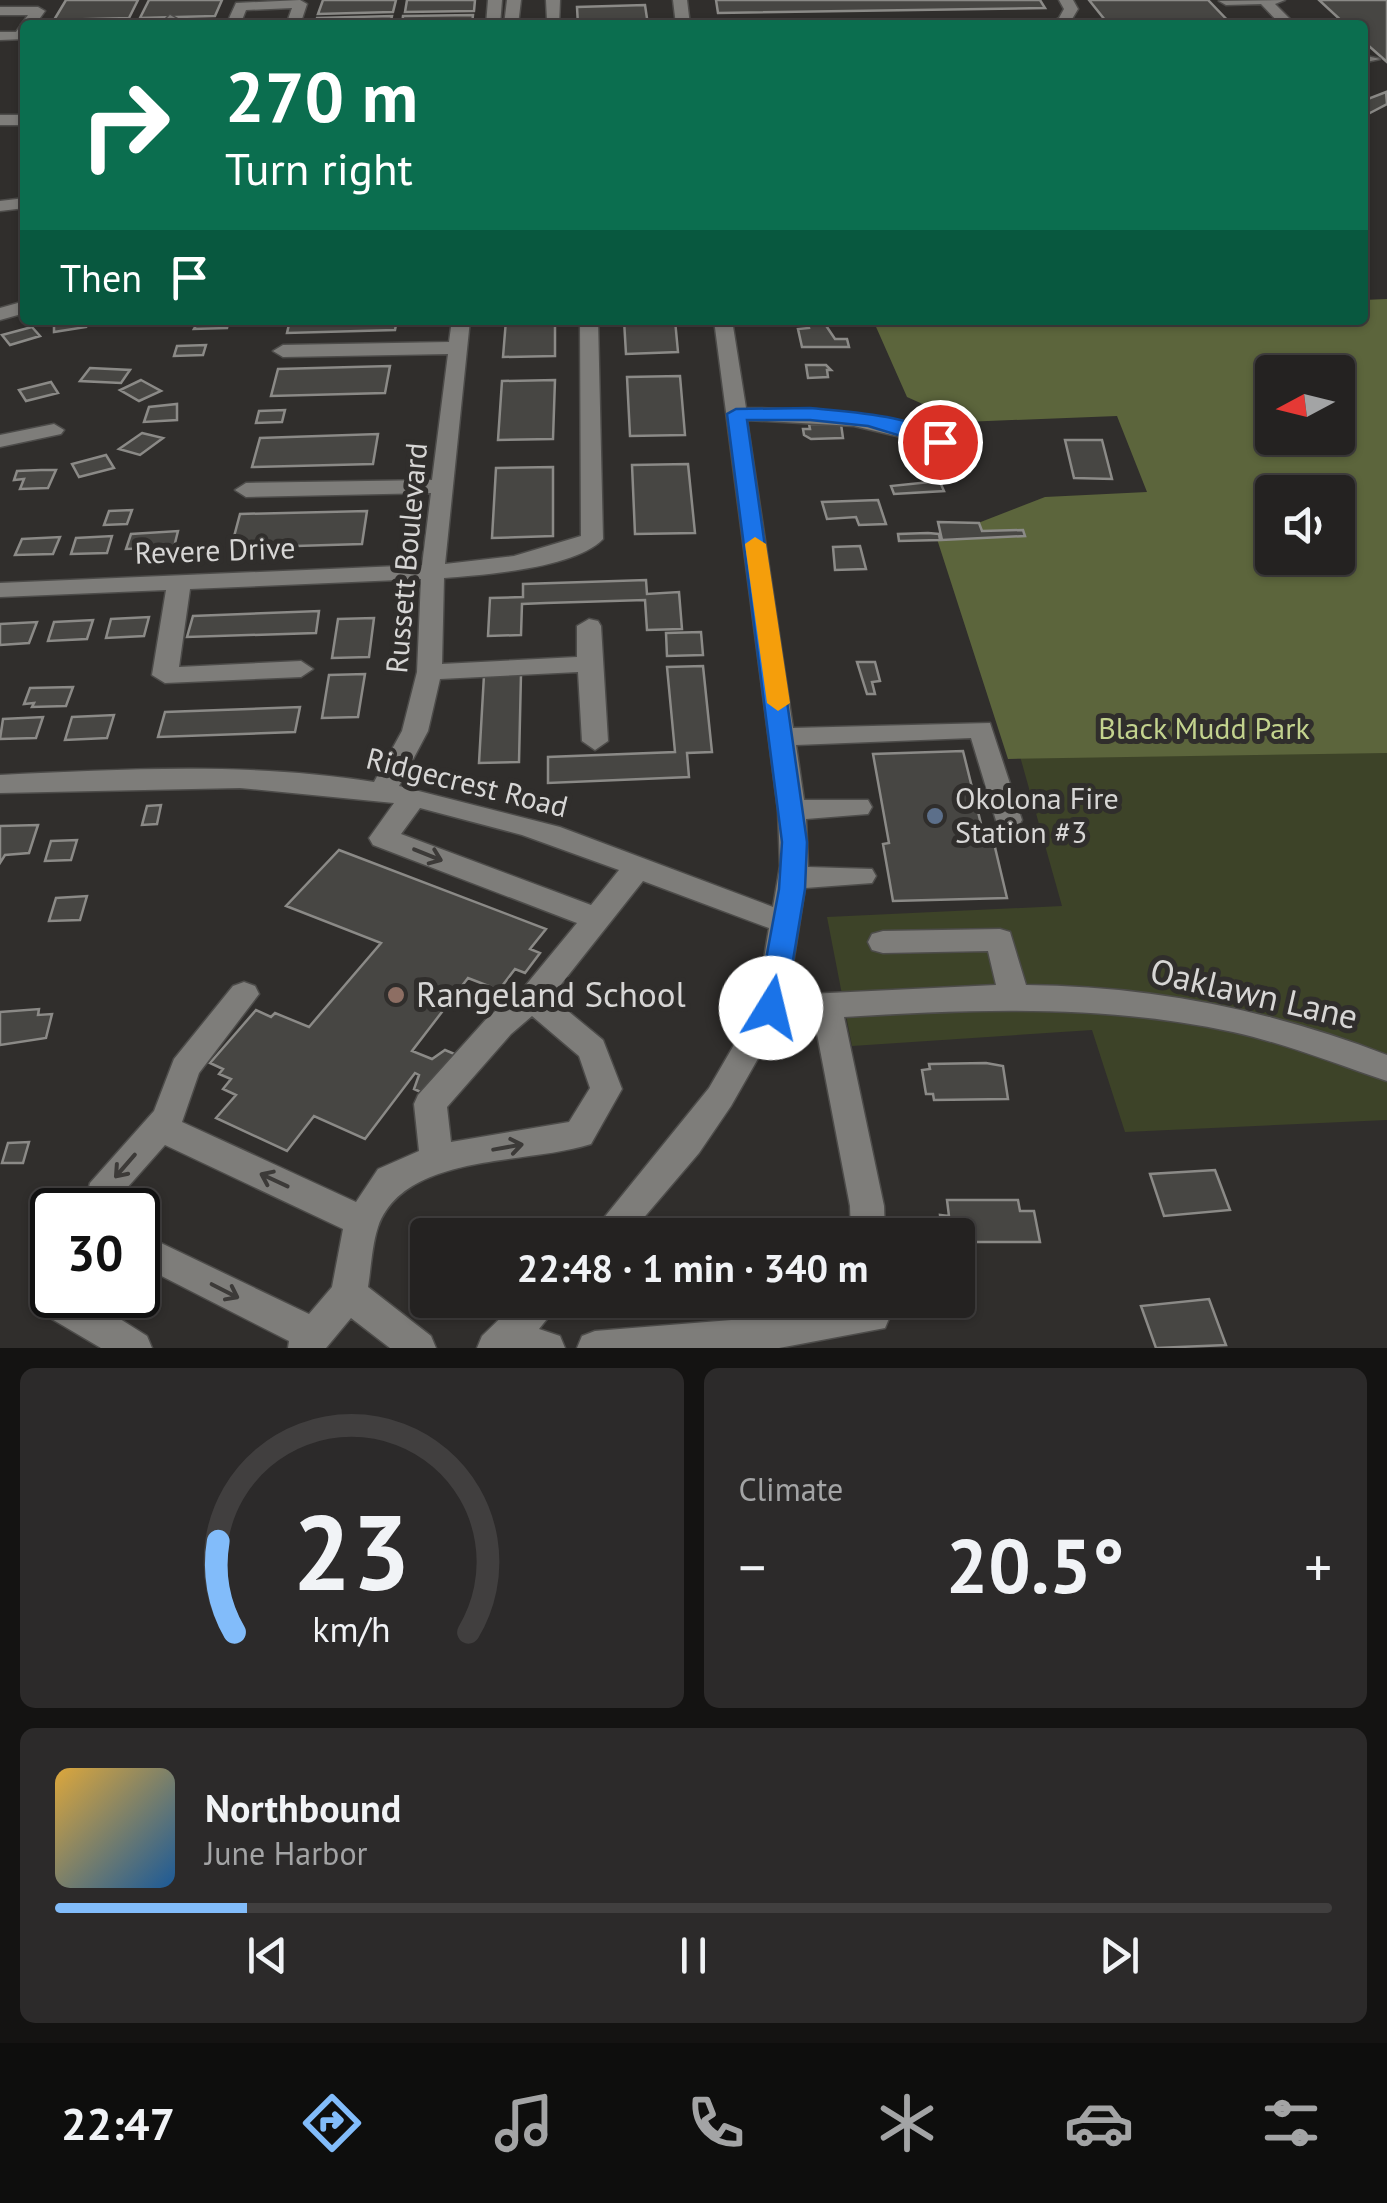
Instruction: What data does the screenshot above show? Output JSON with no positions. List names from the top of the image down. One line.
{"streets":{"street":["Revere Drive","Russett Boulevard","Ridgecrest Road","Oaklawn Lane"]},"crossings":[["Revere Drive","Russett Boulevard"],["Russett Boulevard","Ridgecrest Road"]],"parks":["Black Mudd Park"],"places":["Okolona Fire Station #3","Rangeland School"],"north":"left","page":{"turn":["270 m","Turn right"],"then":"Then","limit":"30","trip":"22:48 · 1 min · 340 m","tile":"Climate","heat":["−","20.5°","+"],"song":["Northbound","June Harbor"],"tabs":"22:47","gauge":["23","km/h"]}}
